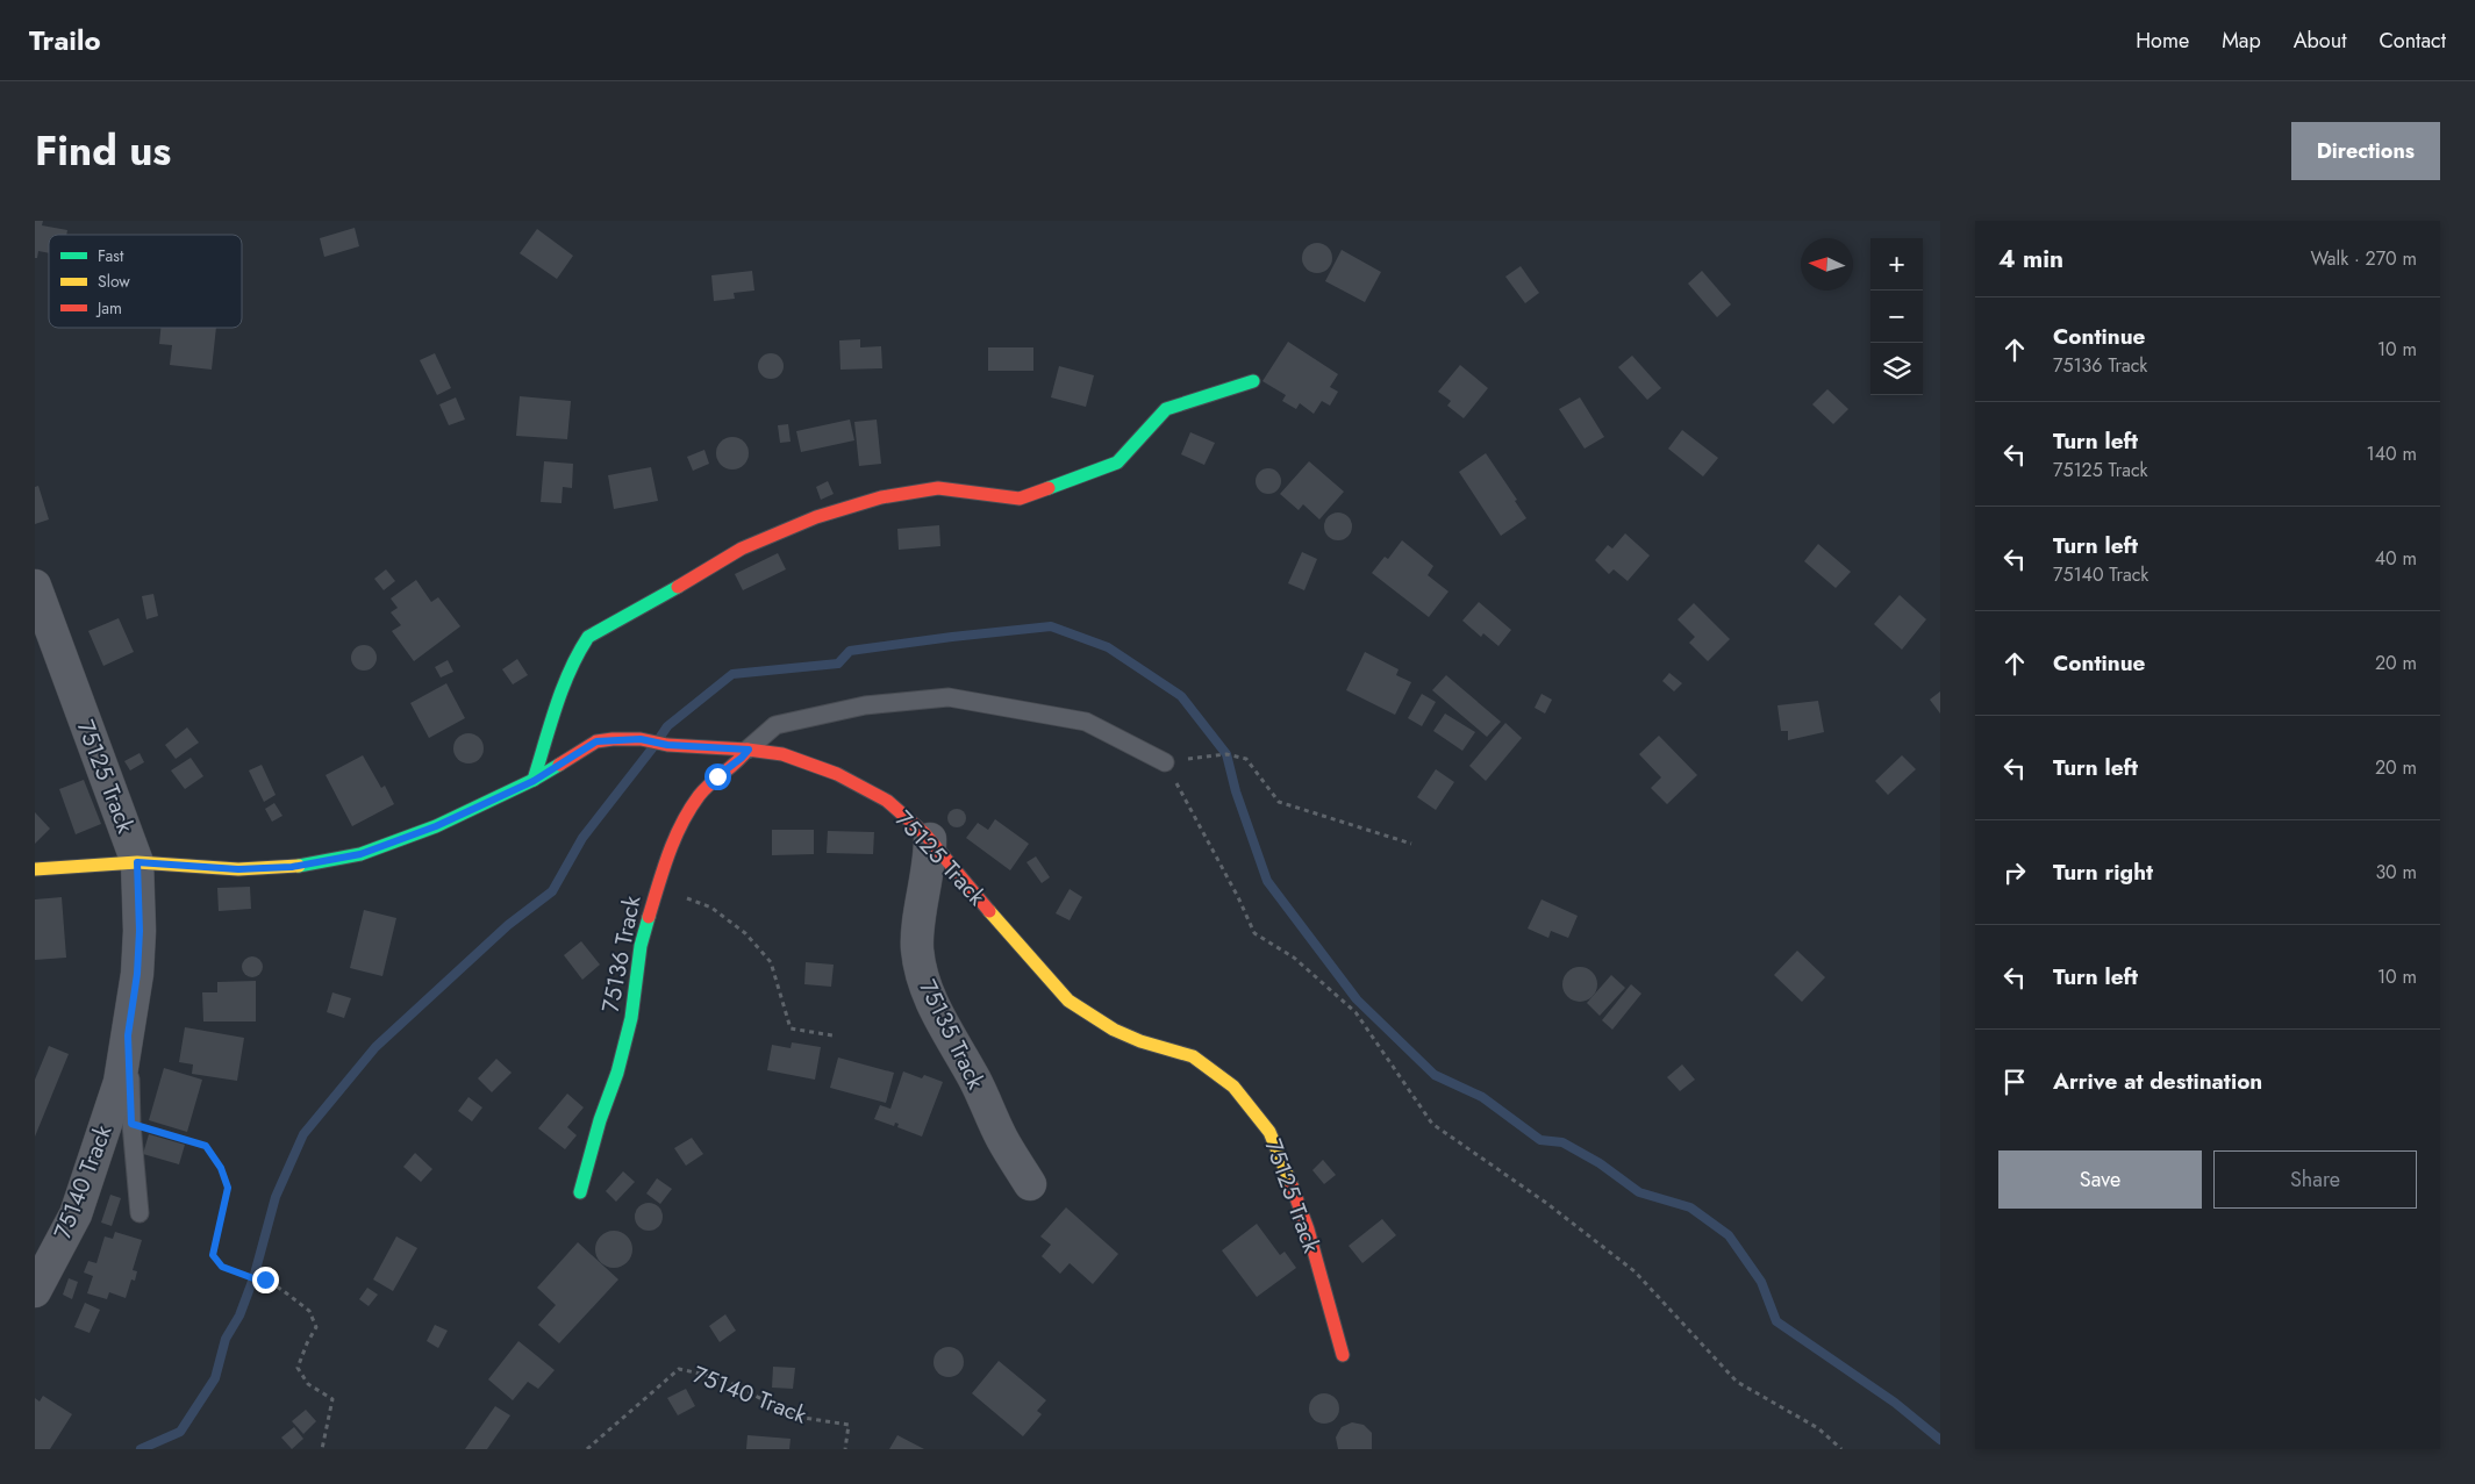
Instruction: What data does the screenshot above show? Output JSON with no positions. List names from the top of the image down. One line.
{"streets":{"street":["75125 Track","75136 Track","75135 Track","75140 Track"]},"crossings":[["75125 Track","75136 Track"],["75125 Track","75135 Track"],["75125 Track","75140 Track"]],"legend":["Fast","Slow","Jam"],"north":"left","page":{"header":"Trailo","nav":["Home","Map","About","Contact"],"title":"Find us","buttons":["Directions",["Save","Share"]],"heading":["4 min","Walk · 270 m"],"map_buttons":["+","−"],"list":[["Continue","75136 Track","10 m"],["Turn left","75125 Track","140 m"],["Turn left","75140 Track","40 m"],["Continue","20 m"],["Turn left","20 m"],["Turn right","30 m"],["Turn left","10 m"],"Arrive at destination"]}}
